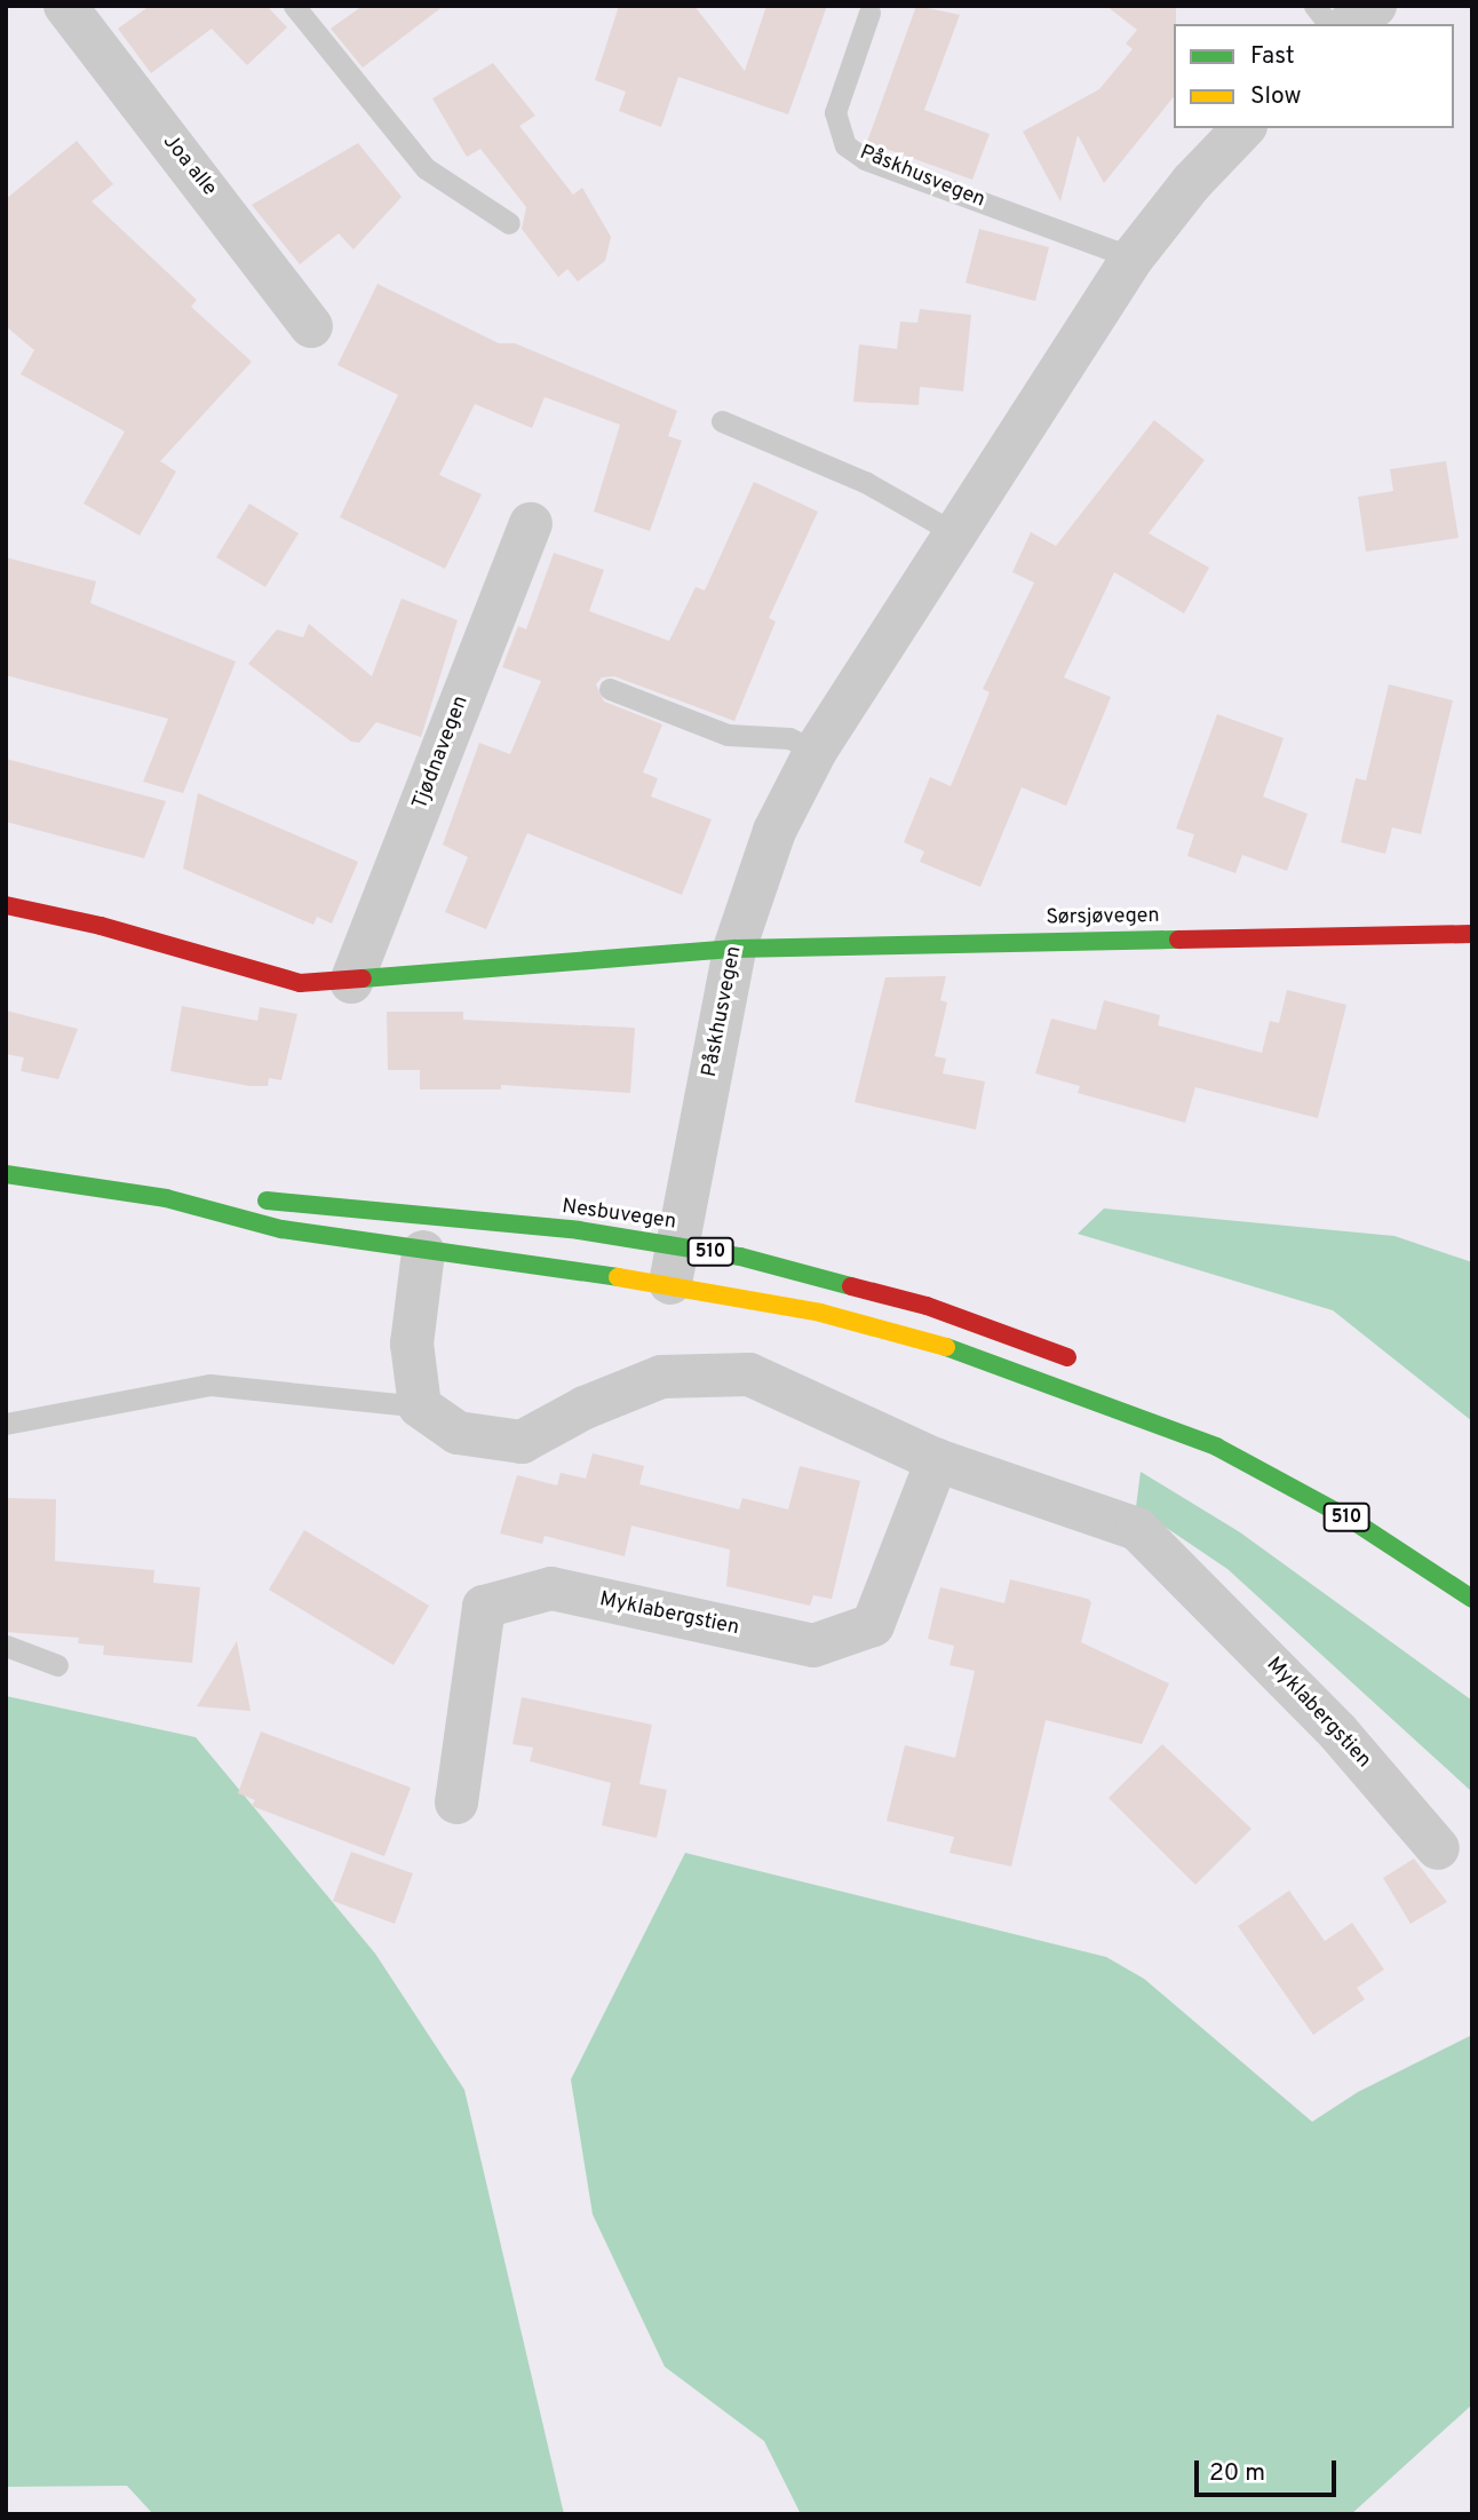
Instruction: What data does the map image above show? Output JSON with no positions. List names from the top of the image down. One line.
{"streets":{"main road":["Sørsjøvegen","Nesbuvegen","510"],"street":["Joa alle","Påskhusvegen","Tjødnavegen","Myklabergstien"]},"crossings":[["Påskhusvegen","Sørsjøvegen"],["Påskhusvegen","Nesbuvegen"]],"legend":["Fast","Slow"],"scale_bar":"20 m"}
